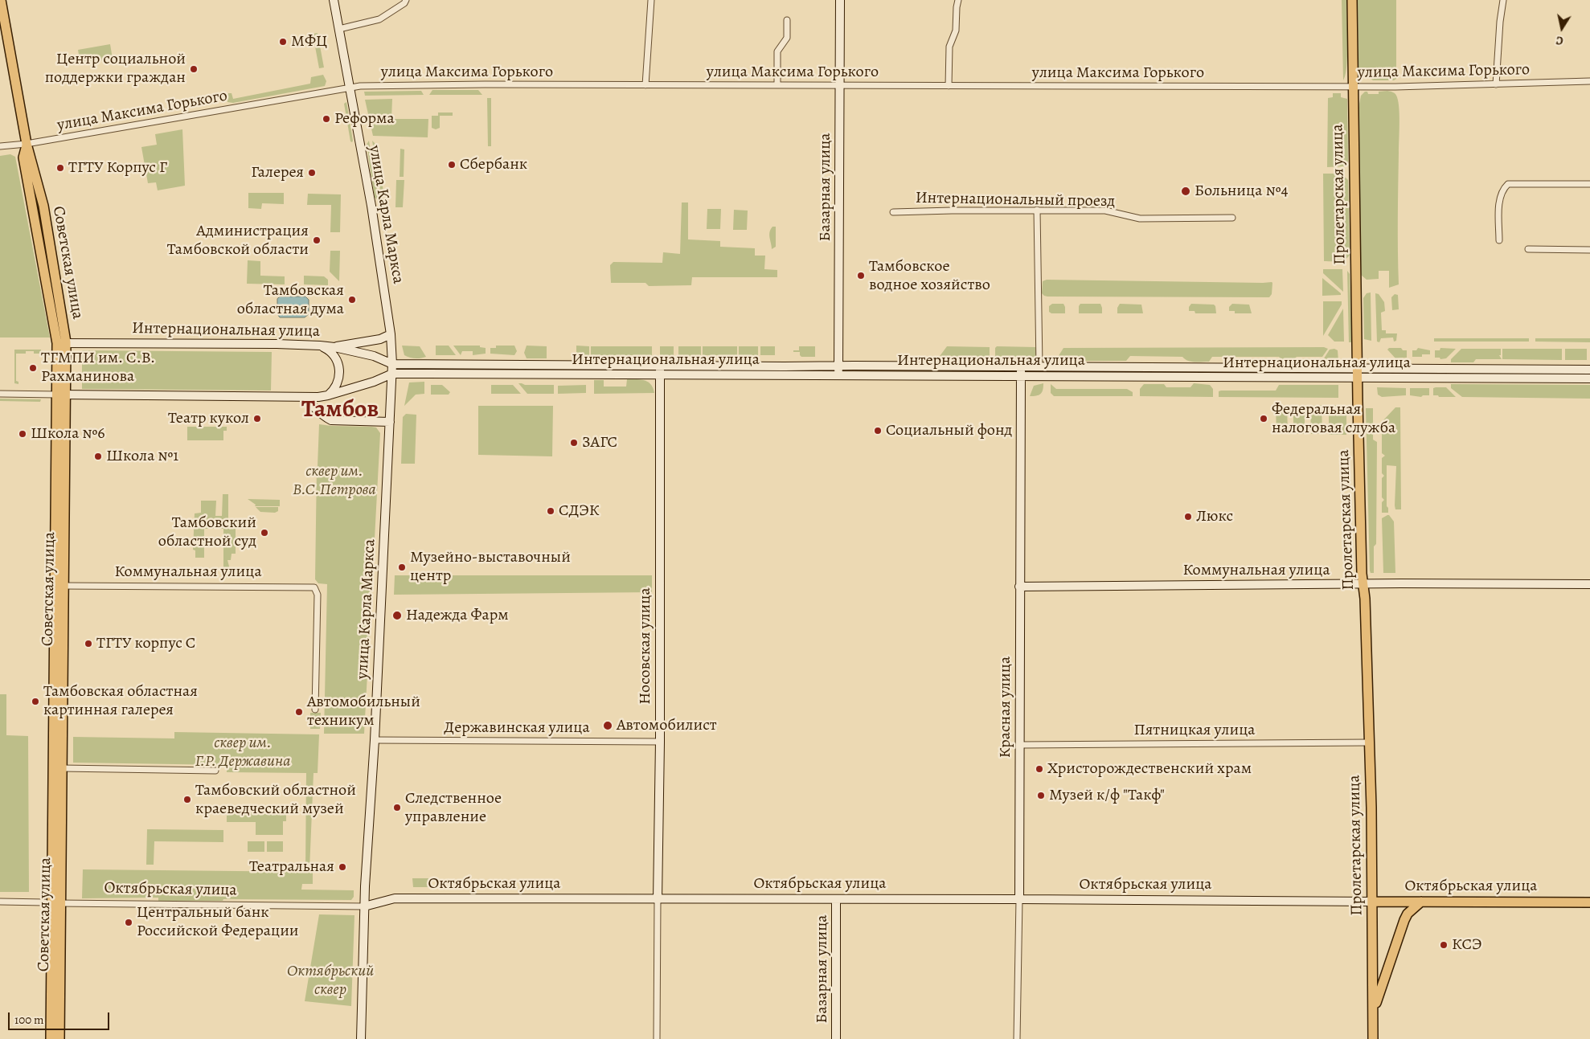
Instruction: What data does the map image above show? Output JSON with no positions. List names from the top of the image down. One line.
{"streets":{"main road":["Базарная улица","Пролетарская улица","улица Карла Маркса","Советская улица","Интернациональная улица","Коммунальная улица","Носовская улица","Красная улица","Октябрьская улица"],"street":["улица Максима Горького","Интернациональный проезд","Державинская улица","Пятницкая улица"]},"crossings":[["улица Максима Горького","Базарная улица"],["улица Максима Горького","Пролетарская улица"],["улица Максима Горького","улица Карла Маркса"],["улица Максима Горького","Советская улица"],["Базарная улица","Интернациональная улица"],["Базарная улица","Октябрьская улица"],["Пролетарская улица","Интернациональная улица"],["Пролетарская улица","Коммунальная улица"],["Пролетарская улица","Пятницкая улица"],["Пролетарская улица","Октябрьская улица"],["улица Карла Маркса","Интернациональная улица"],["улица Карла Маркса","Державинская улица"],["улица Карла Маркса","Октябрьская улица"],["Советская улица","Интернациональная улица"],["Советская улица","Коммунальная улица"],["Советская улица","Октябрьская улица"],["Интернациональная улица","Носовская улица"],["Интернациональная улица","Красная улица"],["Коммунальная улица","Красная улица"],["Носовская улица","Державинская улица"],["Носовская улица","Октябрьская улица"],["Красная улица","Пятницкая улица"],["Красная улица","Октябрьская улица"]],"districts":["Тамбов"],"parks":["сквер им. В.С.Петрова","сквер им. Г.Р. Державина","Октябрьский сквер"],"places":["МФЦ","Центр социальной поддержки граждан","Реформа","Сбербанк","ТГТУ Корпус Г","Галерея","Больница №4","Администрация Тамбовской области","Тамбовское водное хозяйство","Тамбовская областная дума","ТГМПИ им. С.В. Рахманинова","Театр кукол","Федеральная налоговая служба","Социальный фонд","Школа №6","ЗАГС","Школа №1","СДЭК","Люкс","Тамбовский областной суд","Музейно-выставочный центр","Надежда Фарм","ТГТУ корпус С","Тамбовская областная картинная галерея","Автомобильный техникум","Автомобилист","Христорождественский храм","Музей к/ф \"Такф\"","Тамбовский областной краеведческий музей","Следственное управление","Театральная","Центральный банк Российской Федерации","КСЭ"],"scale_bar":"100 m","north":"bottom"}
